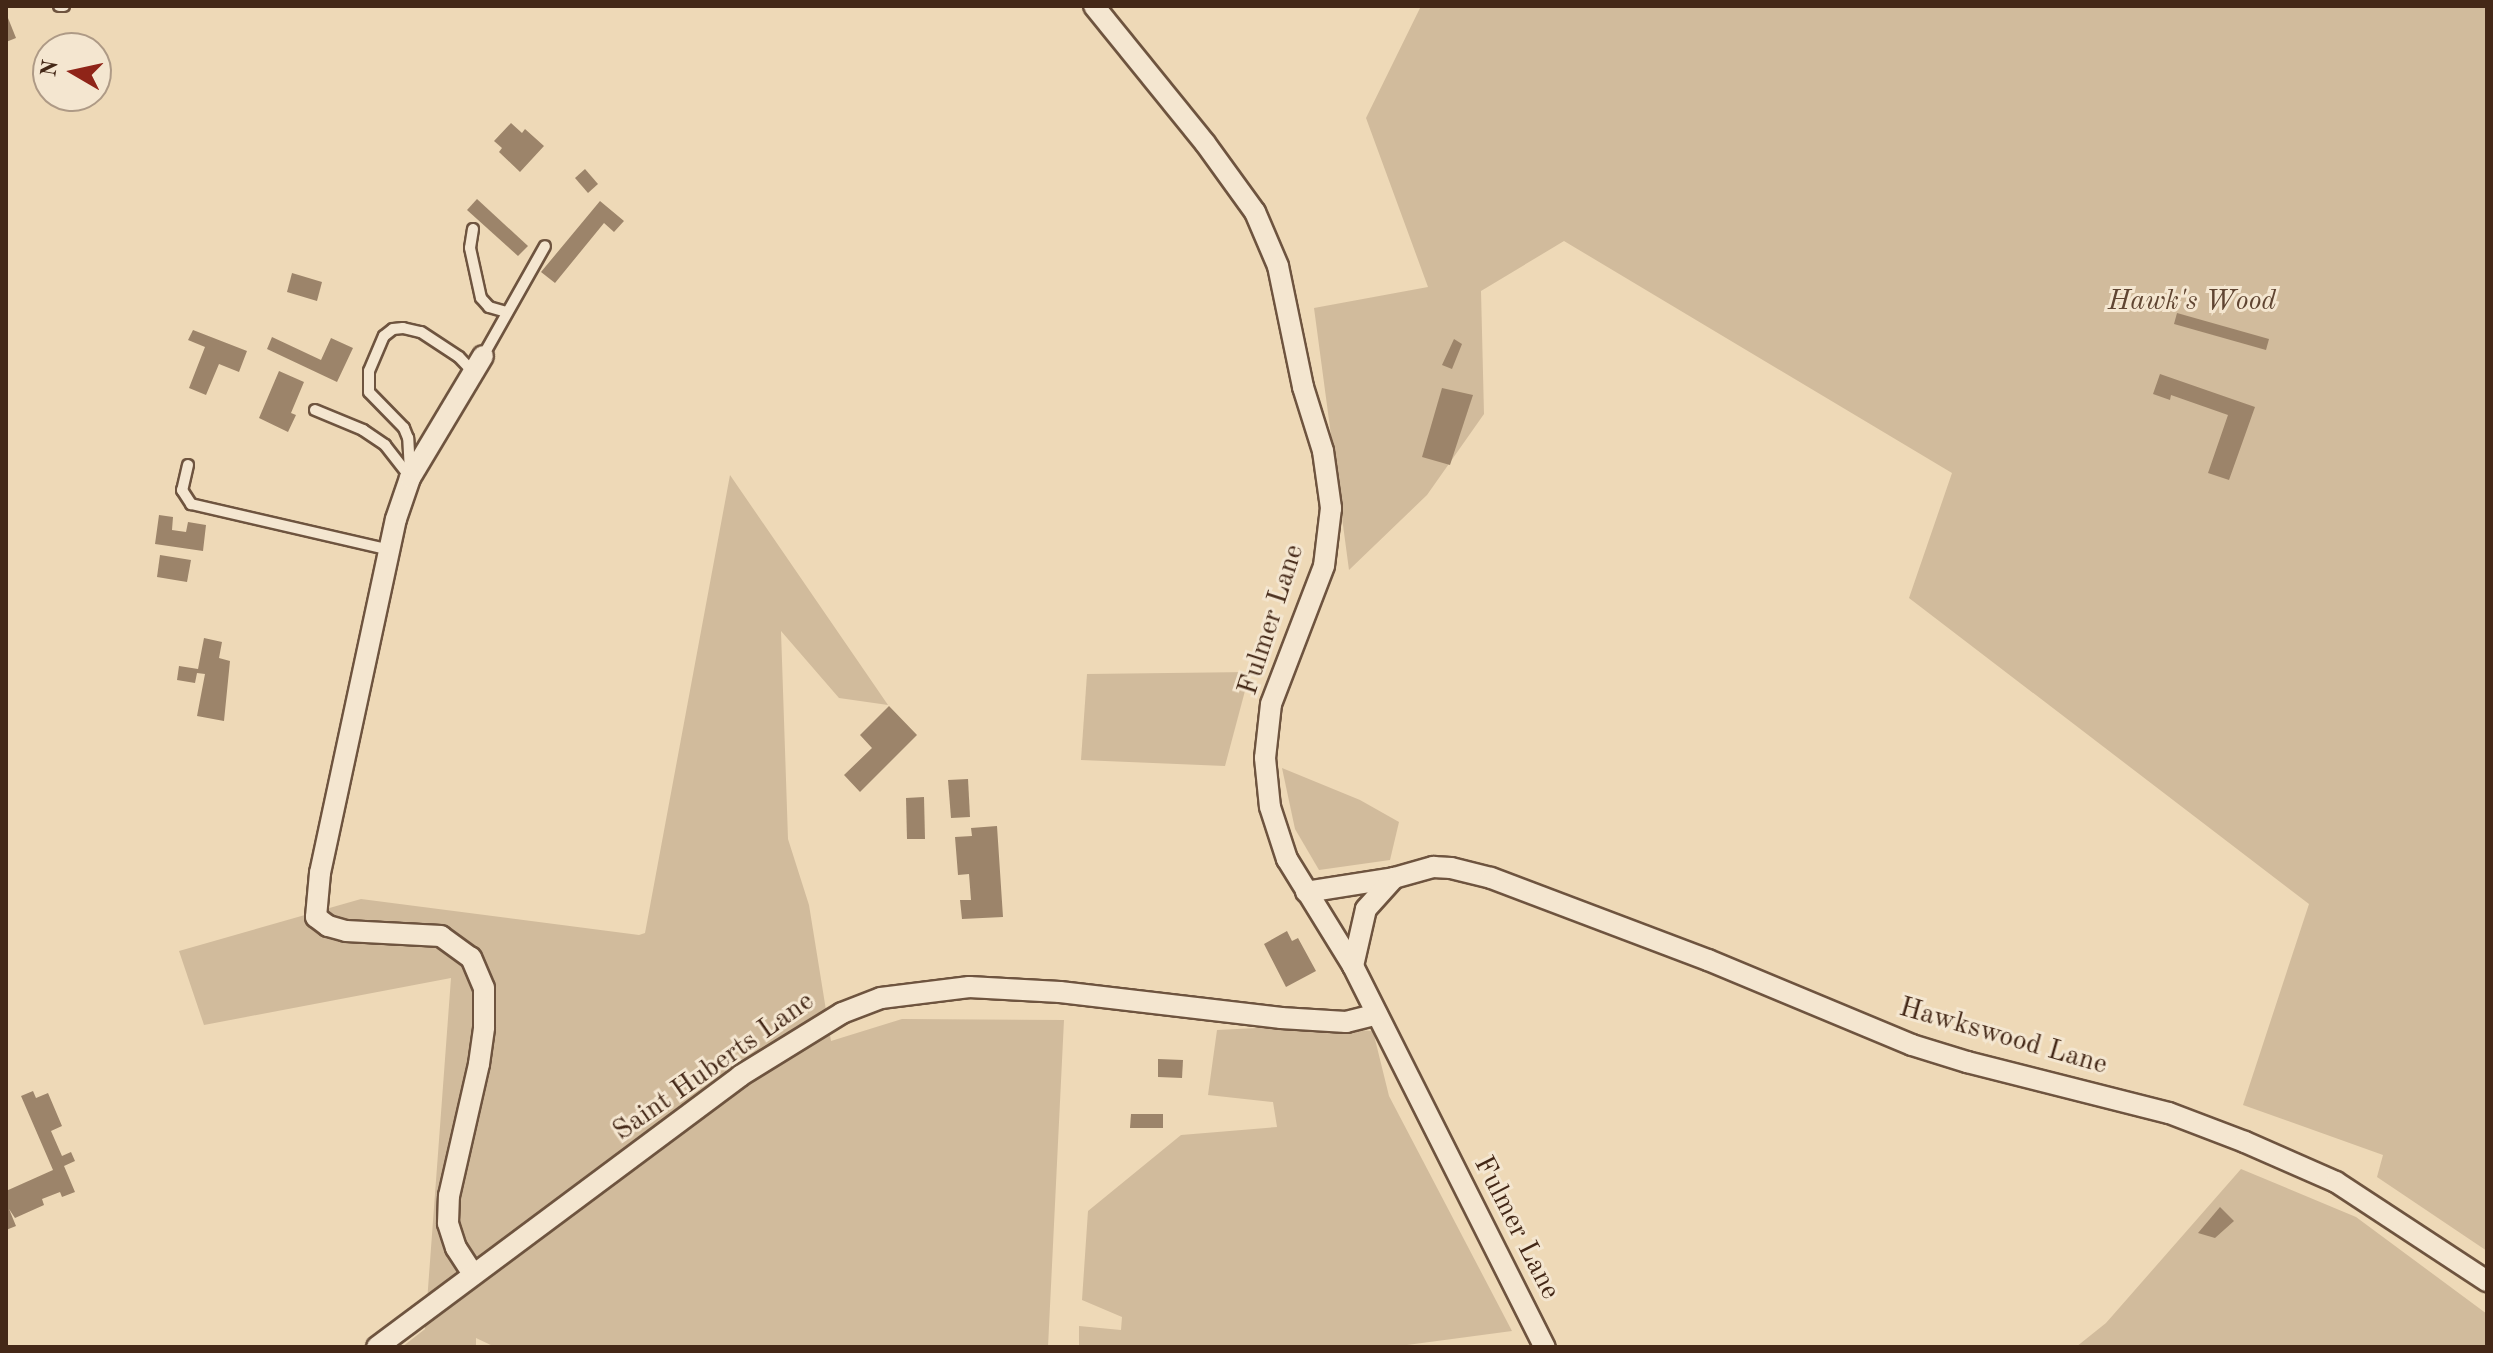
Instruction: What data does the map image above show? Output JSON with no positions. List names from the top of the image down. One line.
{"streets":{"street":["Fulmer Lane","Hawkswood Lane","Saint Huberts Lane"]},"crossings":[["Fulmer Lane","Hawkswood Lane"],["Fulmer Lane","Saint Huberts Lane"]],"parks":["Hawk's Wood"],"north":"left"}
